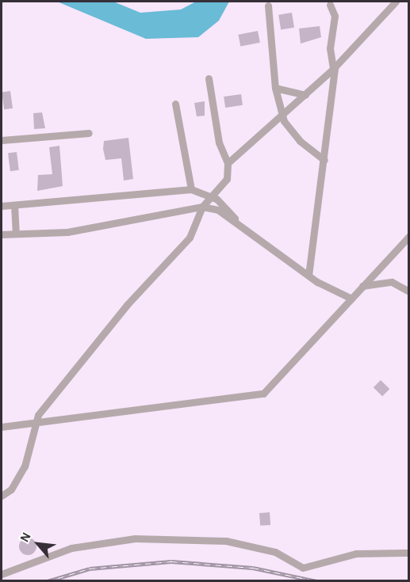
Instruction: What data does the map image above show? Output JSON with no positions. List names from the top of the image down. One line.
{"north":"top left"}
